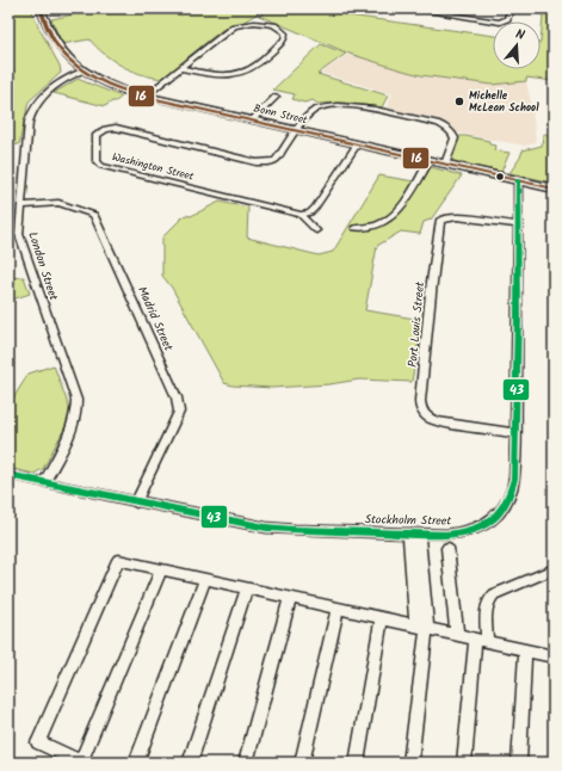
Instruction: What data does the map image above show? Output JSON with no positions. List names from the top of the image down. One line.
{"streets":{"street":["Bonn Street","Washington Street","London Street","Madrid Street","Port Louis Street","Stockholm Street"]},"crossings":[["Bonn Street","Washington Street"],["Bonn Street","London Street"],["Bonn Street","Stockholm Street"],["London Street","Madrid Street"],["London Street","Stockholm Street"],["Madrid Street","Stockholm Street"],["Port Louis Street","Stockholm Street"]],"places":["Michelle McLean School"],"lines":["transit line 16","transit line 43"],"north":"top"}
